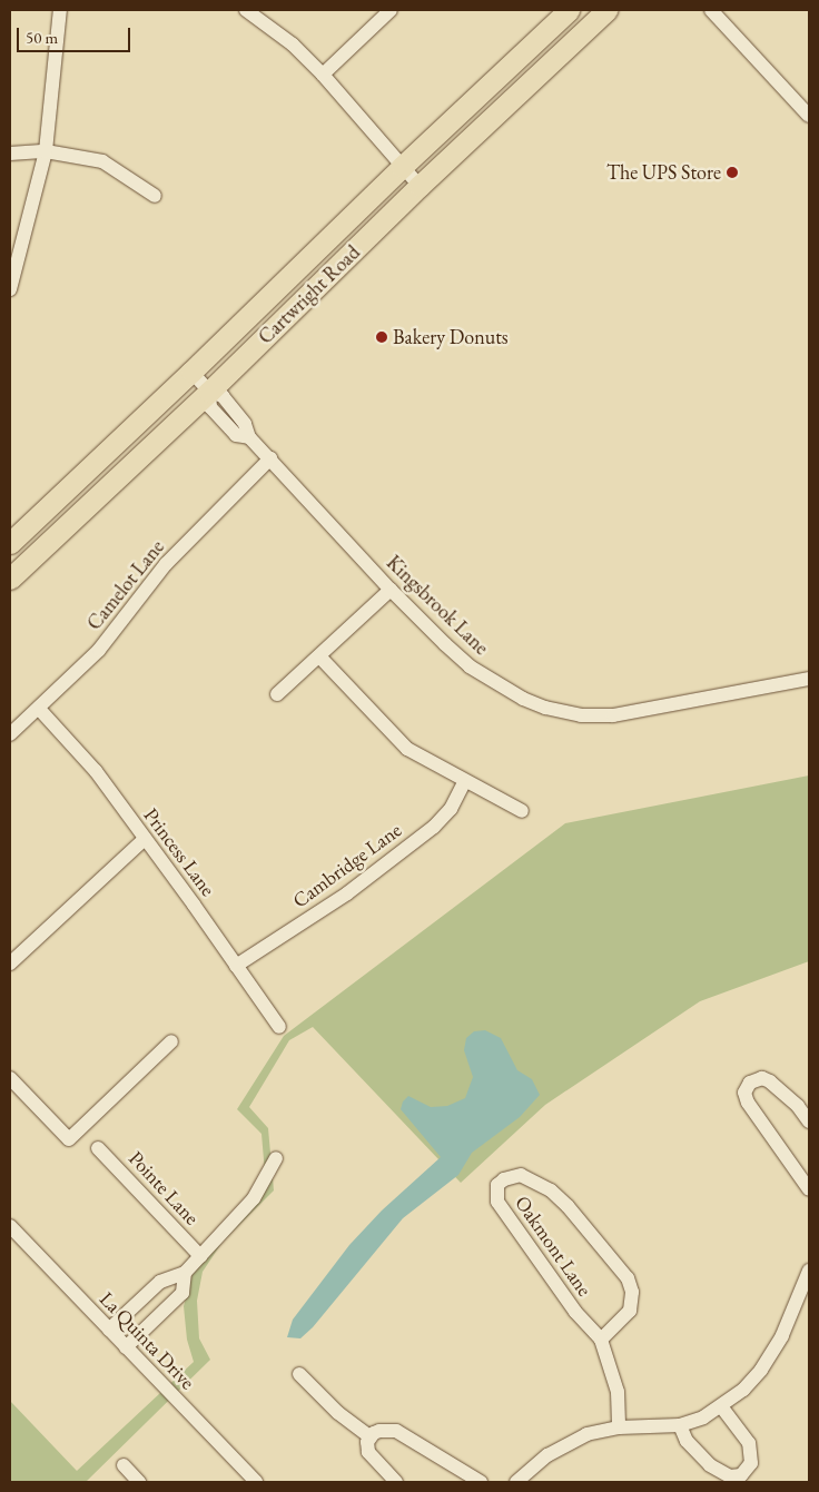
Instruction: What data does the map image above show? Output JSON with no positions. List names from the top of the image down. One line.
{"streets":{"main road":["Cartwright Road"],"street":["Camelot Lane","Kingsbrook Lane","Princess Lane","Cambridge Lane","Pointe Lane","Oakmont Lane","La Quinta Drive"]},"crossings":[["Cartwright Road","Kingsbrook Lane"],["Camelot Lane","Kingsbrook Lane"],["Camelot Lane","Princess Lane"],["Princess Lane","Cambridge Lane"]],"places":["The UPS Store","Bakery Donuts"],"scale_bar":"50 m"}
